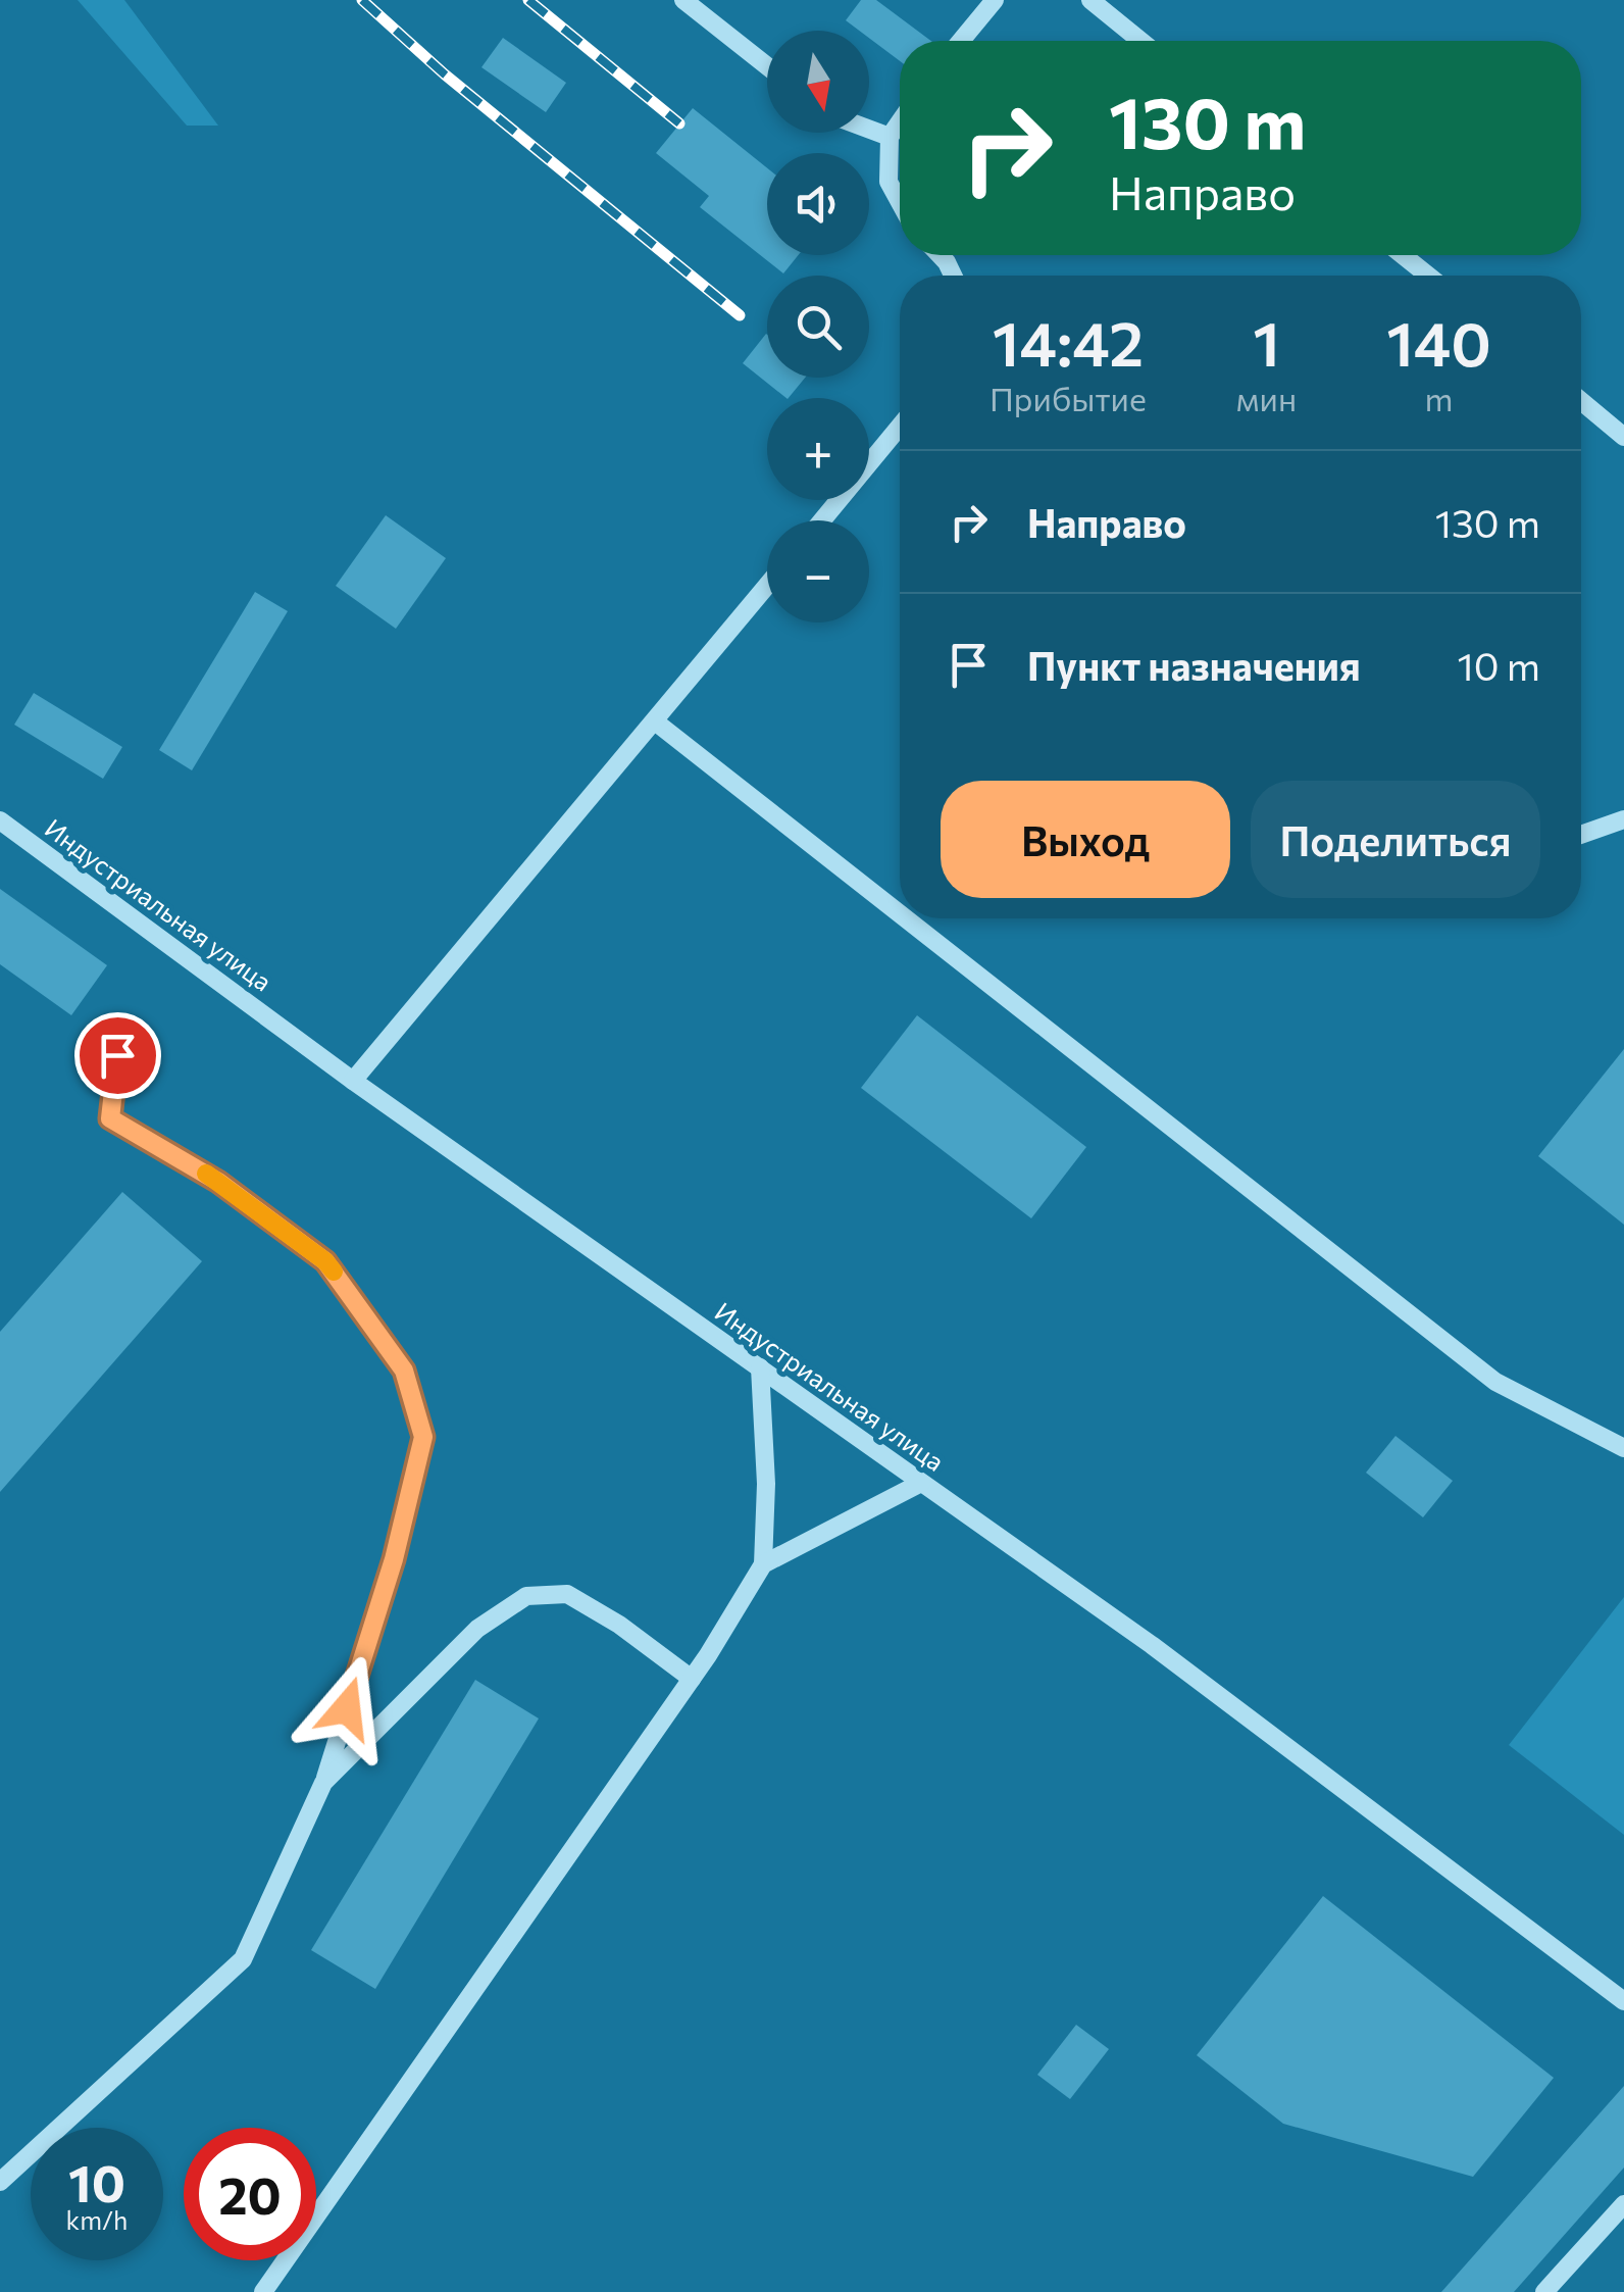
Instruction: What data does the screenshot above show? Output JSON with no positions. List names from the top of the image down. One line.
{"streets":{"street":["Индустриальная улица"]},"north":"bottom","page":{"map_buttons":["+","−"],"turn":["130 m","Направо"],"eta":["14:42","Прибытие","1","мин","140","m"],"list":[{"name":"Направо","value":"130 m"},{"name":"Пункт назначения","value":"10 m"}],"buttons":["Выход","Поделиться"],"speed":"10 km/h","limit":"20"}}
